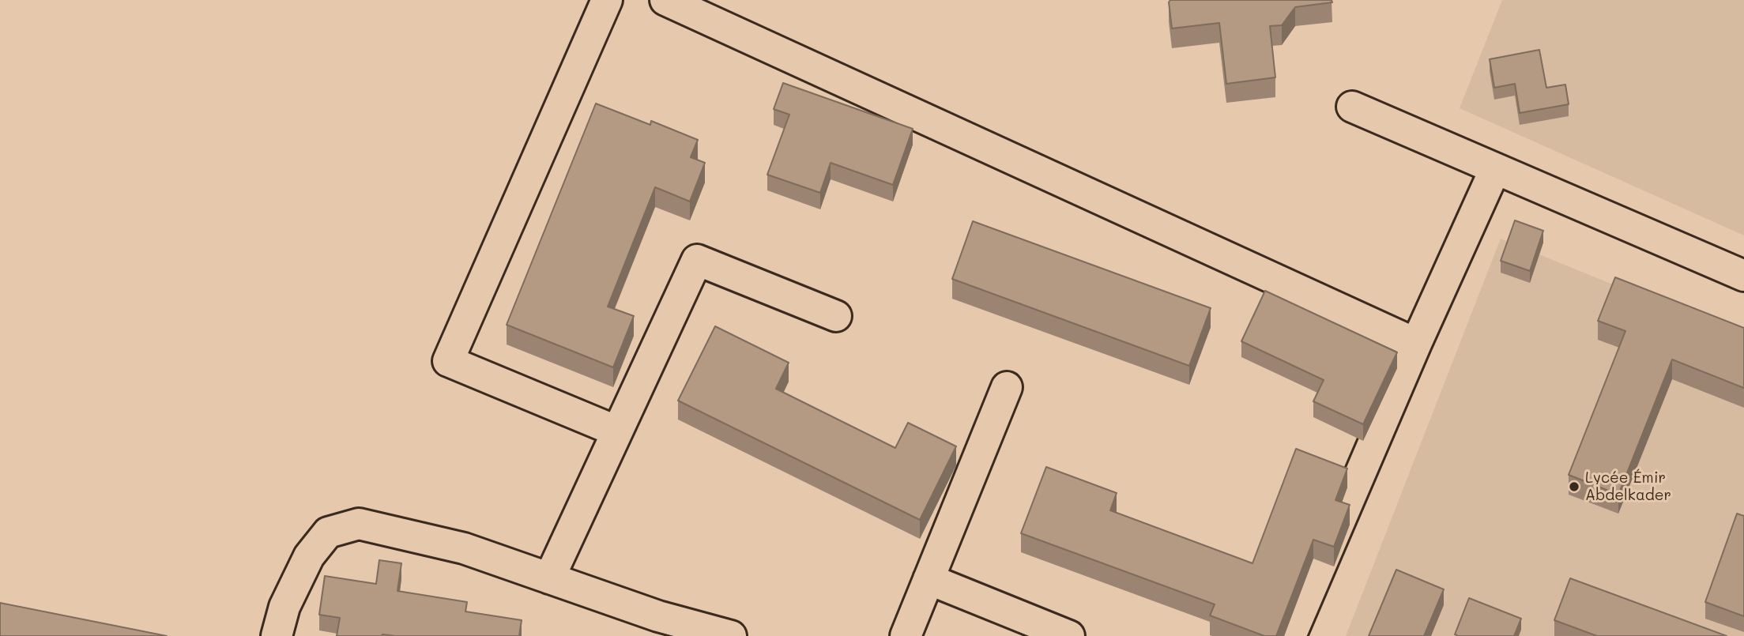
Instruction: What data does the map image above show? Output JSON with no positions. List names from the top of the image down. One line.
{"places":["Lycée Émir Abdelkader"]}
